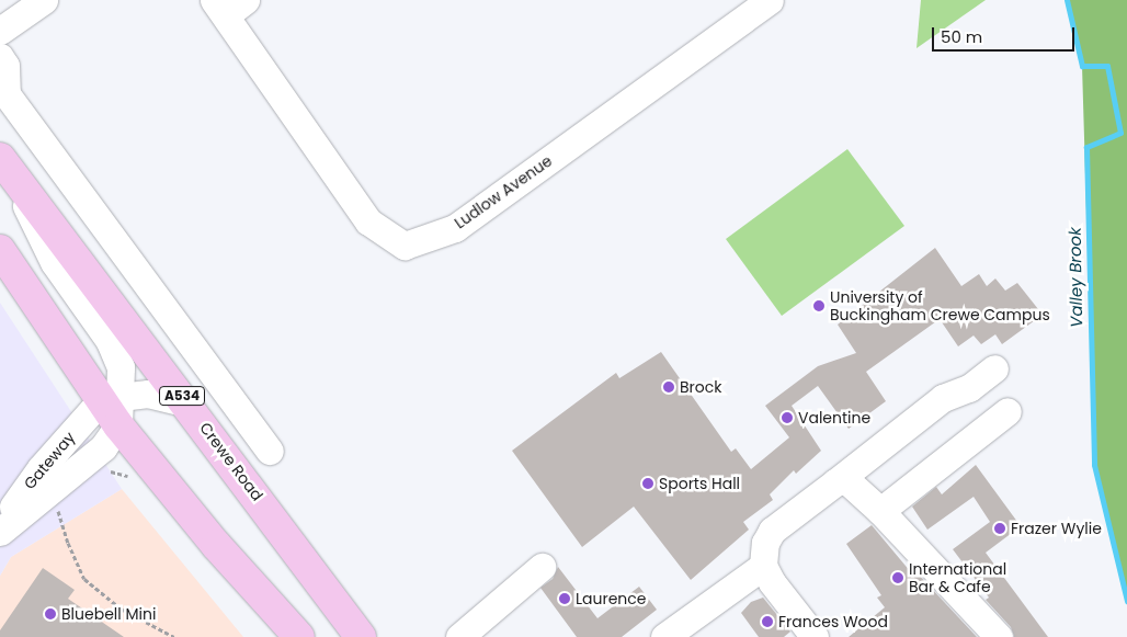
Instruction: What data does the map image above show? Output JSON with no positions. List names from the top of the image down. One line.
{"streets":{"main road":["A534","Crewe Road"],"street":["Ludlow Avenue","Gateway"]},"water":["Valley Brook"],"places":["University of Buckingham Crewe Campus","Brock","Valentine","Sports Hall","Frazer Wylie","International Bar & Cafe","Laurence","Bluebell Mini","Frances Wood"],"scale_bar":"50 m"}
